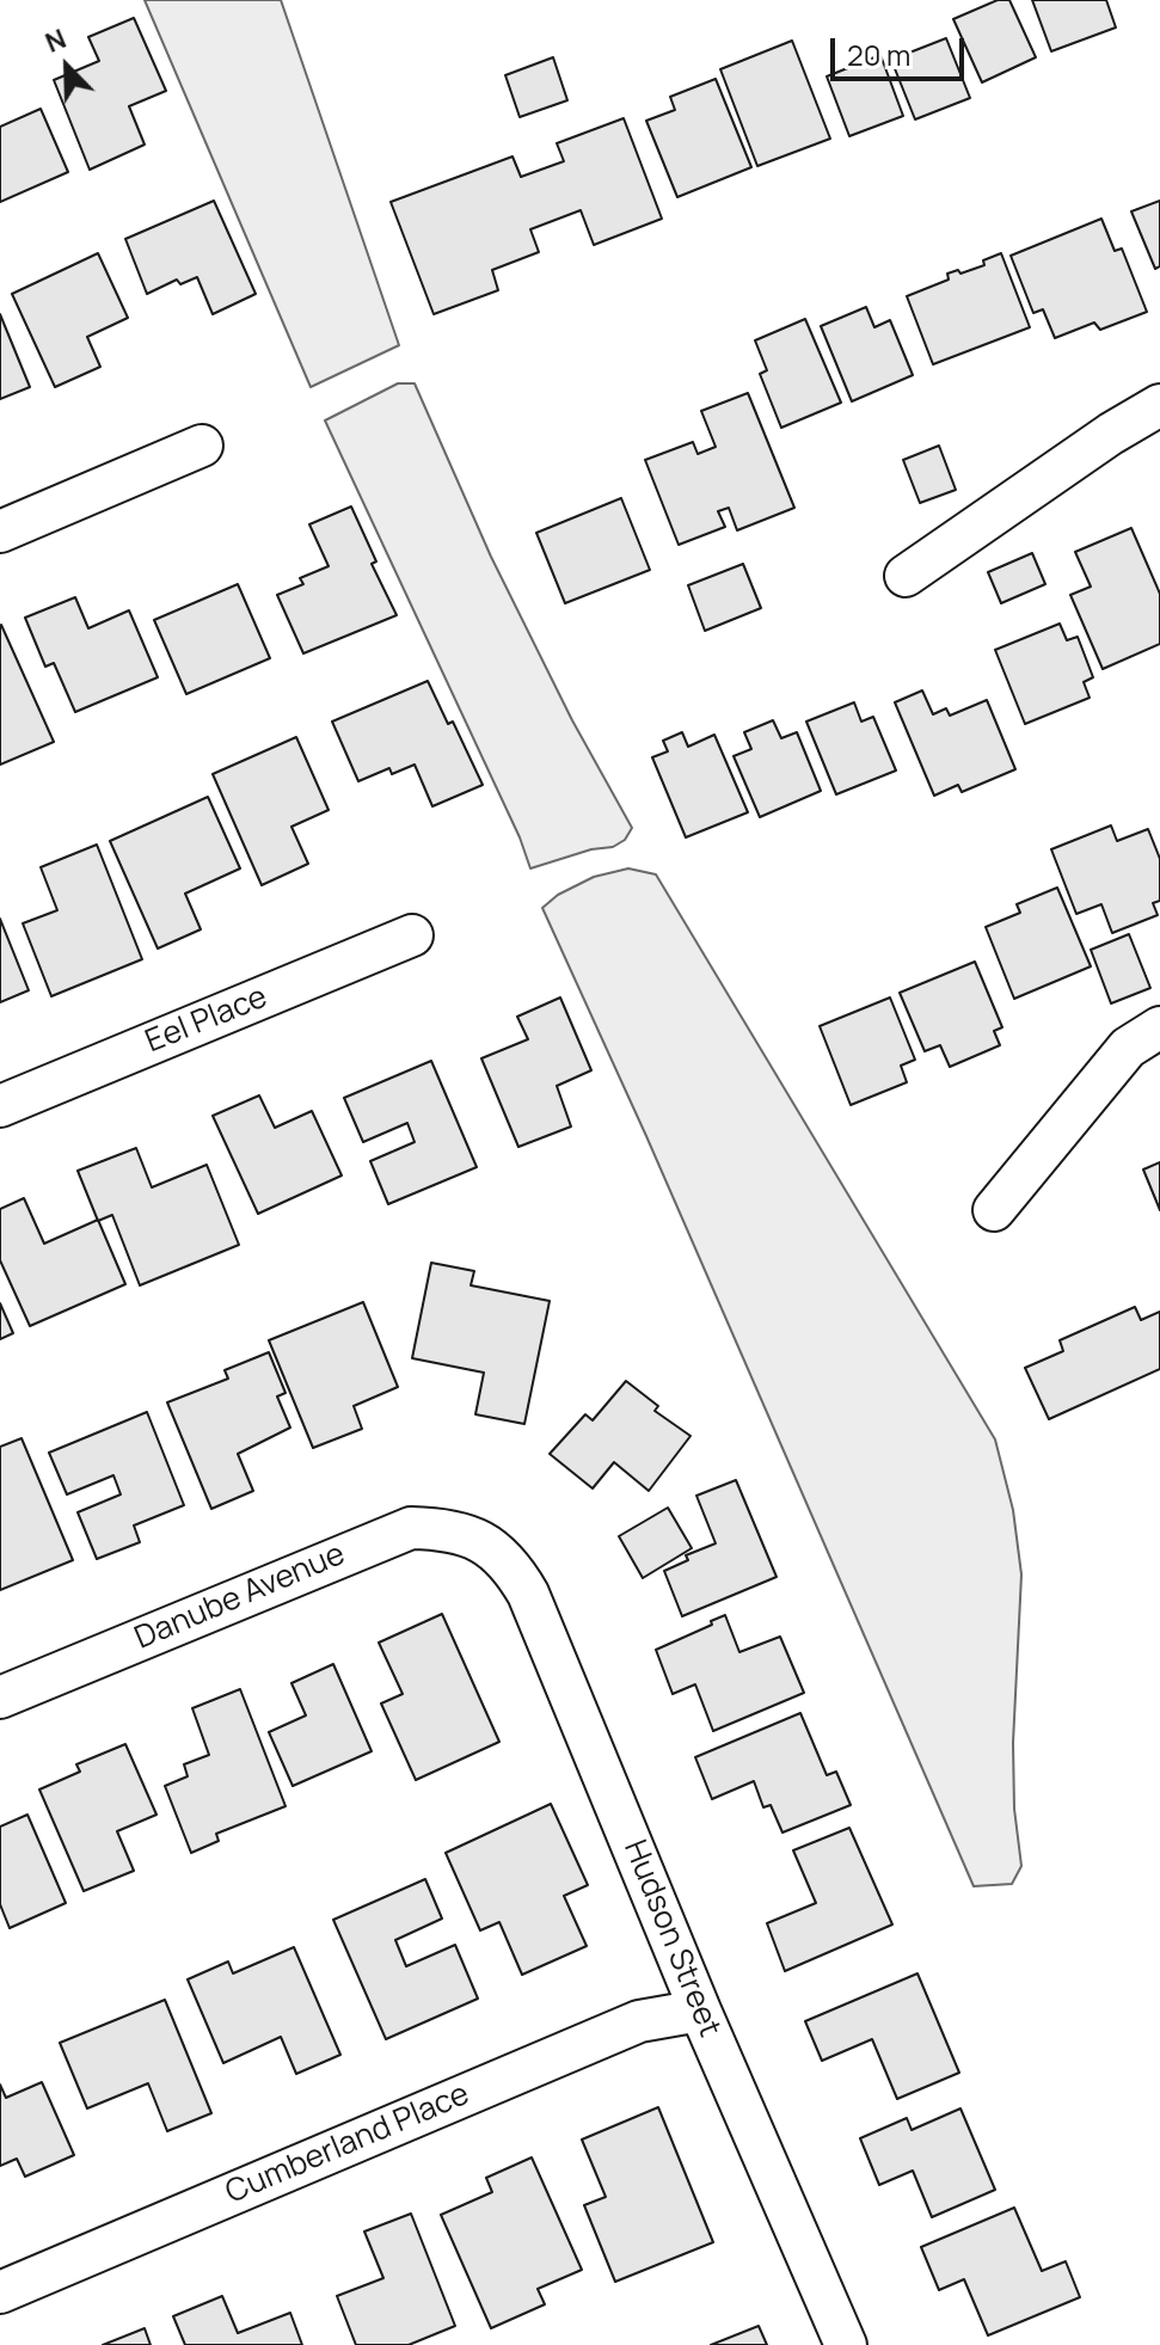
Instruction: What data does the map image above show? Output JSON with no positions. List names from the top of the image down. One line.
{"streets":{"street":["Eel Place","Danube Avenue","Hudson Street","Cumberland Place"]},"crossings":[["Danube Avenue","Hudson Street"],["Hudson Street","Cumberland Place"]],"scale_bar":"20 m","north":"top left"}
